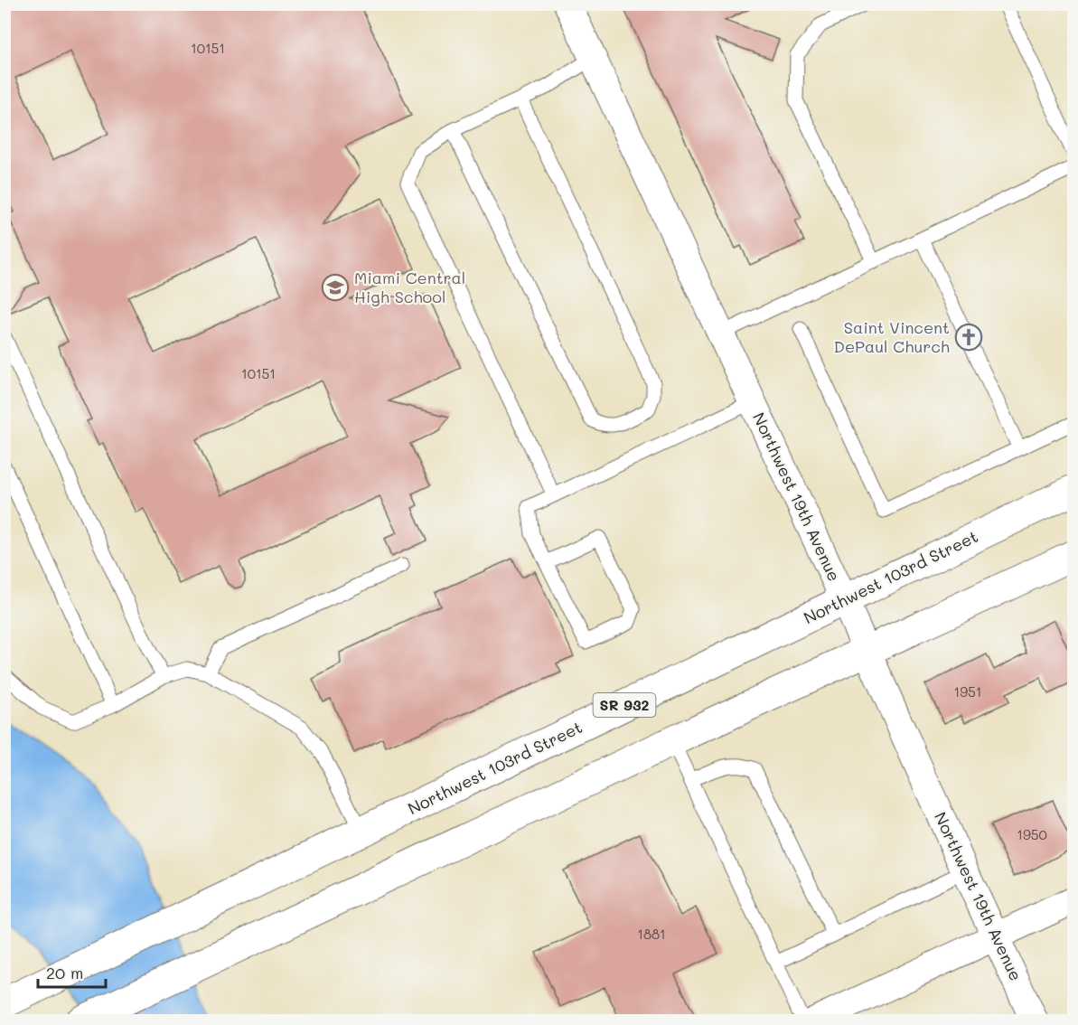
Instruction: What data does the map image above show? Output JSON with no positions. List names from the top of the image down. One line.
{"streets":{"main road":["Northwest 103rd Street","SR 932"],"street":["Northwest 19th Avenue"]},"crossings":[["Northwest 19th Avenue","Northwest 103rd Street"]],"places":{"school or university":["Miami Central High School"],"church":["Saint Vincent DePaul Church"]},"house_numbers":["10151","10151","1951","1950","1881"],"scale_bar":"20 m"}
